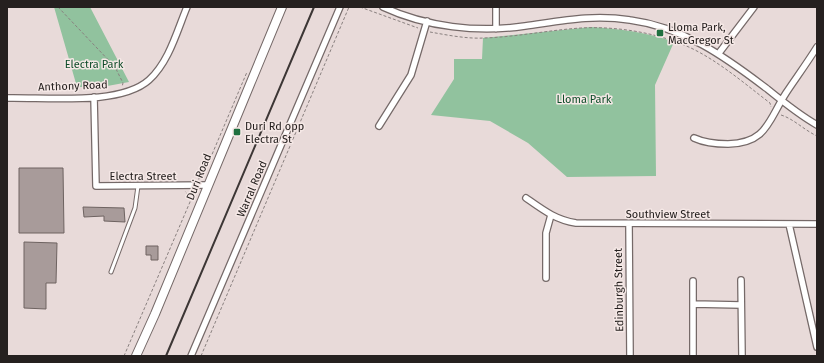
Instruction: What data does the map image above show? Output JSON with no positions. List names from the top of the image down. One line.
{"streets":{"main road":["Duri Road"],"street":["Anthony Road","Electra Street","Warral Road","Southview Street","Edinburgh Street"]},"crossings":[["Anthony Road","Electra Street"],["Electra Street","Duri Road"],["Southview Street","Edinburgh Street"]],"parks":["Electra Park","Lloma Park"],"places":{"transit":["Lloma Park, MacGregor St","Duri Rd opp Electra St"]}}
